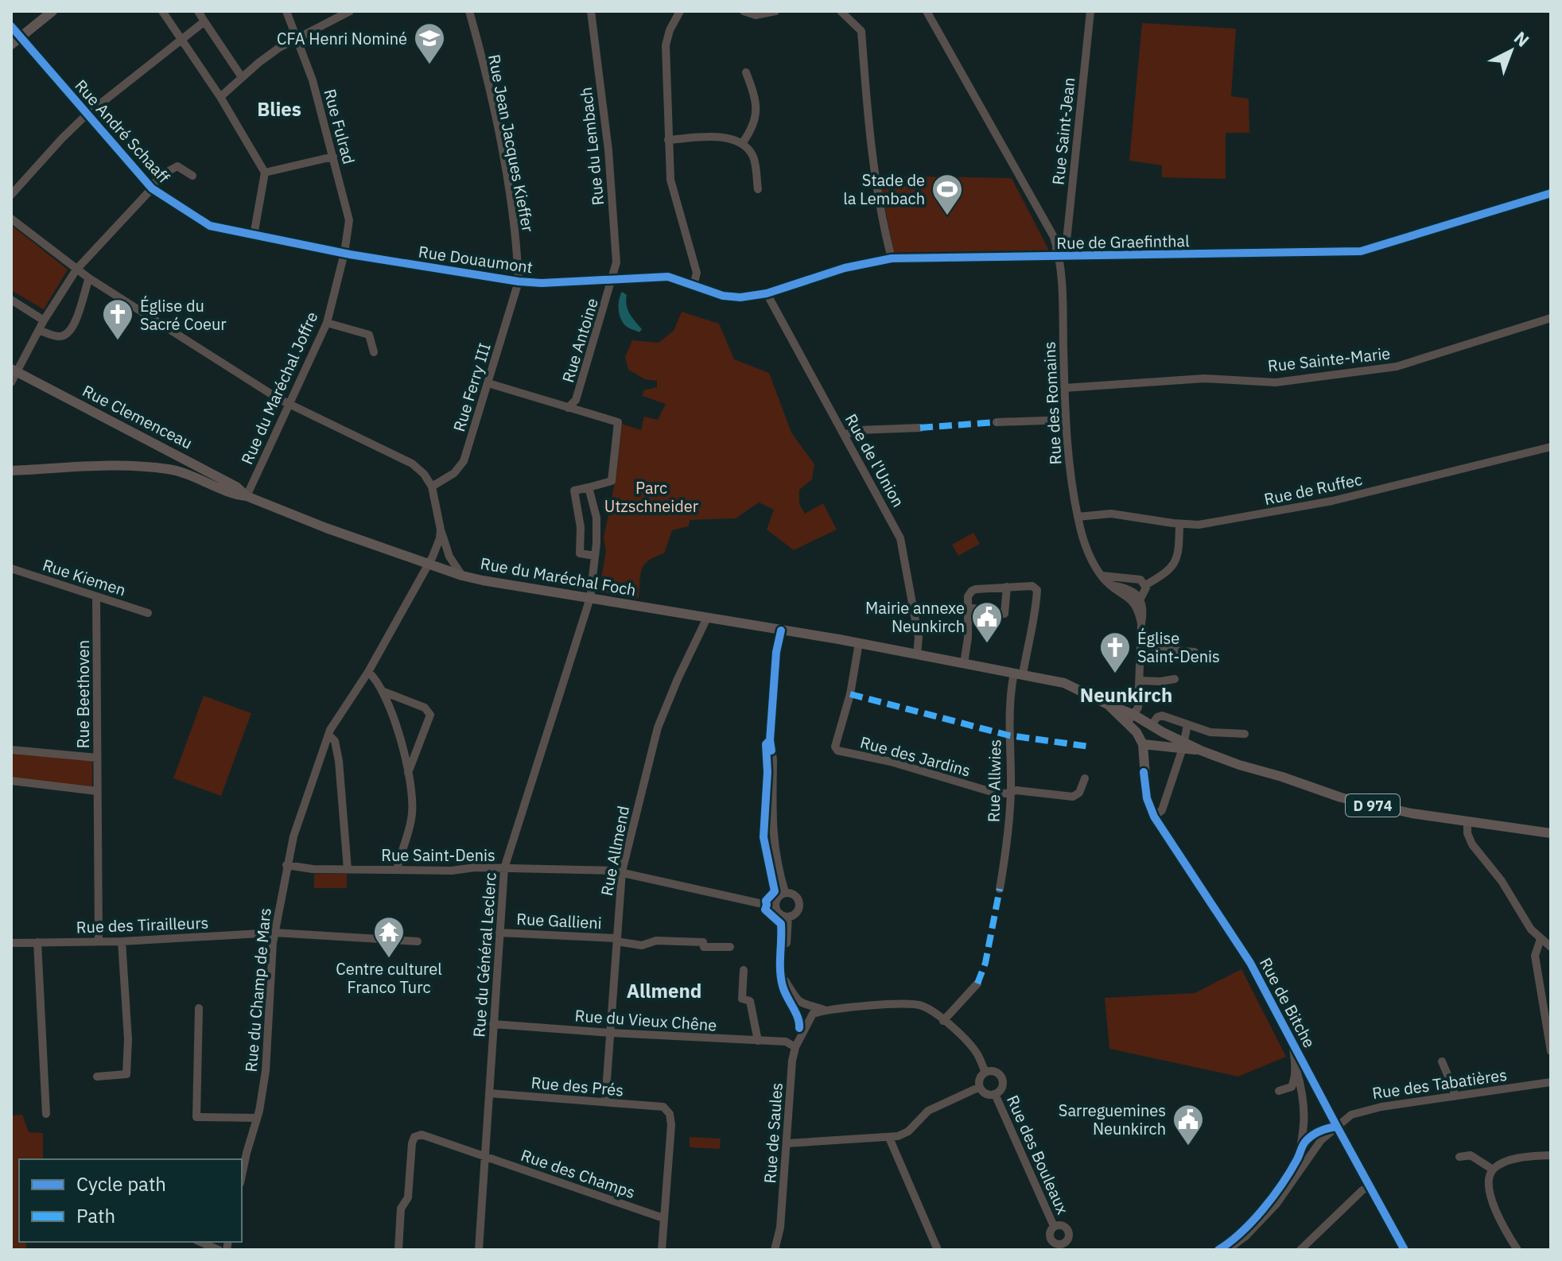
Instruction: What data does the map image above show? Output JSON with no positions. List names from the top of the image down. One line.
{"streets":{"main road":["Rue Clemenceau","Rue du Maréchal Foch","D 974","Rue de Bitche"],"street":["Rue Fulrad","Rue André Schaaff","Rue Saint-Jean","Rue Jean Jacques Kieffer","Rue du Lembach","Rue de Graefinthal","Rue Douaumont","Rue Antoine","Rue Sainte-Marie","Rue Ferry III","Rue du Maréchal Joffre","Rue des Romains","Rue de l'Union","Rue de Ruffec","Rue Kiemen","Rue Beethoven","Rue des Jardins","Rue Allwies","Rue Allmend","Rue Saint-Denis","Rue Gallieni","Rue des Tirailleurs","Rue du Général Leclerc","Rue du Champ de Mars","Rue du Vieux Chêne","Rue des Tabatières","Rue des Prés","Rue de Saules","Rue des Bouleaux","Rue des Champs"]},"crossings":[["Rue Fulrad","Rue Douaumont"],["Rue Fulrad","Rue du Maréchal Joffre"],["Rue André Schaaff","Rue Douaumont"],["Rue Saint-Jean","Rue de Graefinthal"],["Rue Saint-Jean","Rue des Romains"],["Rue Jean Jacques Kieffer","Rue Douaumont"],["Rue Jean Jacques Kieffer","Rue Ferry III"],["Rue du Lembach","Rue Douaumont"],["Rue du Lembach","Rue Antoine"],["Rue de Graefinthal","Rue Douaumont"],["Rue de Graefinthal","Rue des Romains"],["Rue de Graefinthal","Rue de l'Union"],["Rue Douaumont","Rue Antoine"],["Rue Douaumont","Rue Ferry III"],["Rue Douaumont","Rue du Maréchal Joffre"],["Rue Sainte-Marie","Rue des Romains"],["Rue du Maréchal Joffre","Rue Clemenceau"],["Rue du Maréchal Joffre","Rue du Maréchal Foch"],["Rue des Romains","Rue de Ruffec"],["Rue des Romains","Rue du Maréchal Foch"],["Rue Clemenceau","Rue du Maréchal Foch"],["Rue de l'Union","Rue du Maréchal Foch"],["Rue du Maréchal Foch","Rue des Jardins"],["Rue du Maréchal Foch","Rue Allwies"],["Rue du Maréchal Foch","D 974"],["Rue du Maréchal Foch","Rue Allmend"],["Rue du Maréchal Foch","Rue du Général Leclerc"],["Rue du Maréchal Foch","Rue du Champ de Mars"],["Rue du Maréchal Foch","Rue de Bitche"],["Rue Kiemen","Rue Beethoven"],["Rue Beethoven","Rue des Tirailleurs"],["Rue des Jardins","Rue Allwies"],["Rue Allmend","Rue Saint-Denis"],["Rue Allmend","Rue Gallieni"],["Rue Allmend","Rue du Vieux Chêne"],["Rue Allmend","Rue des Prés"],["Rue Saint-Denis","Rue du Général Leclerc"],["Rue Saint-Denis","Rue du Champ de Mars"],["Rue Gallieni","Rue du Général Leclerc"],["Rue des Tirailleurs","Rue du Champ de Mars"],["Rue du Général Leclerc","Rue du Vieux Chêne"],["Rue du Général Leclerc","Rue des Prés"],["Rue du Général Leclerc","Rue des Champs"],["Rue de Bitche","Rue des Tabatières"],["Rue du Vieux Chêne","Rue de Saules"],["Rue des Prés","Rue des Champs"]],"districts":["Blies","Neunkirch","Allmend"],"parks":["Parc Utzschneider"],"places":{"school or university":["CFA Henri Nominé"],"sports":["Stade de la Lembach"],"church":["Église du Sacré Coeur","Église Saint-Denis"],"public building":["Mairie annexe Neunkirch","Sarreguemines Neunkirch"],"temple":["Centre culturel Franco Turc"]},"legend":["Cycle path","Path"],"north":"top right"}
